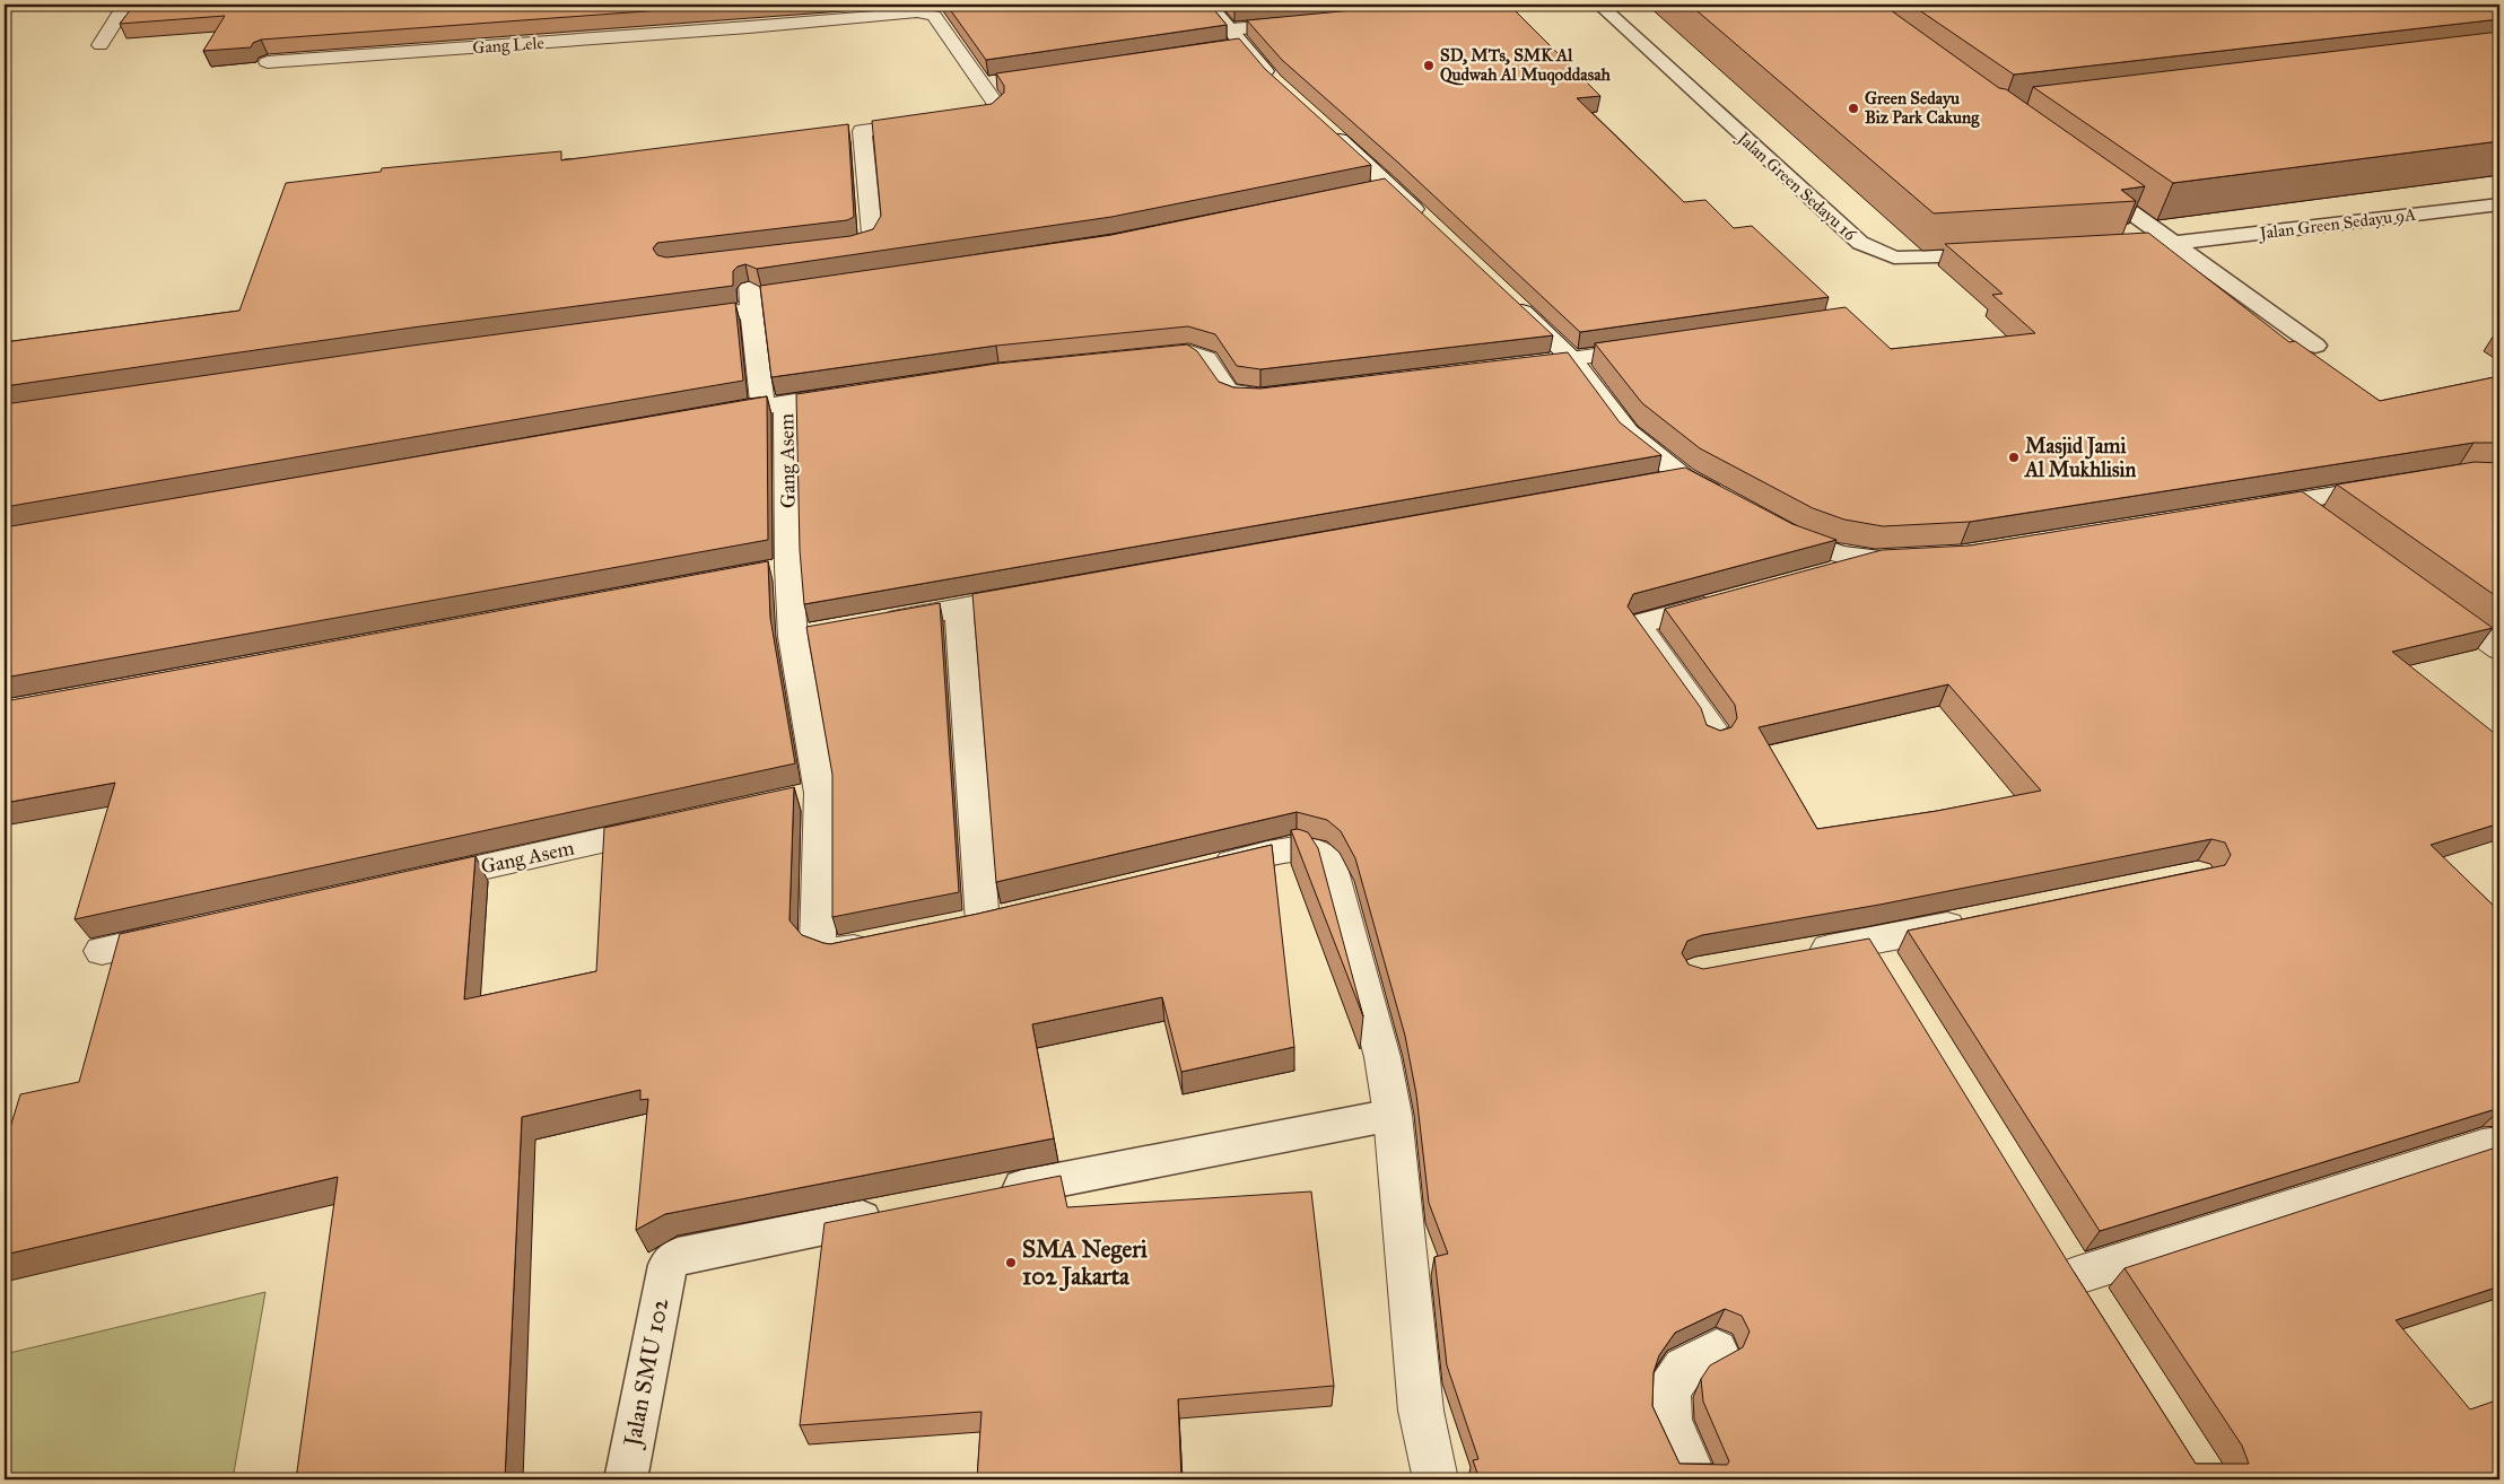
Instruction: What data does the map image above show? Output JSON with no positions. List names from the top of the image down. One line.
{"streets":{"street":["Gang Lele","Gang Asem"],"lane":["Jalan Green Sedayu 16","Jalan Green Sedayu 9A","Jalan SMU 102"]},"places":["SD, MTs, SMK Al Qudwah Al Muqoddasah","Green Sedayu Biz Park Cakung","Masjid Jami Al Mukhlisin","SMA Negeri 102 Jakarta"]}
